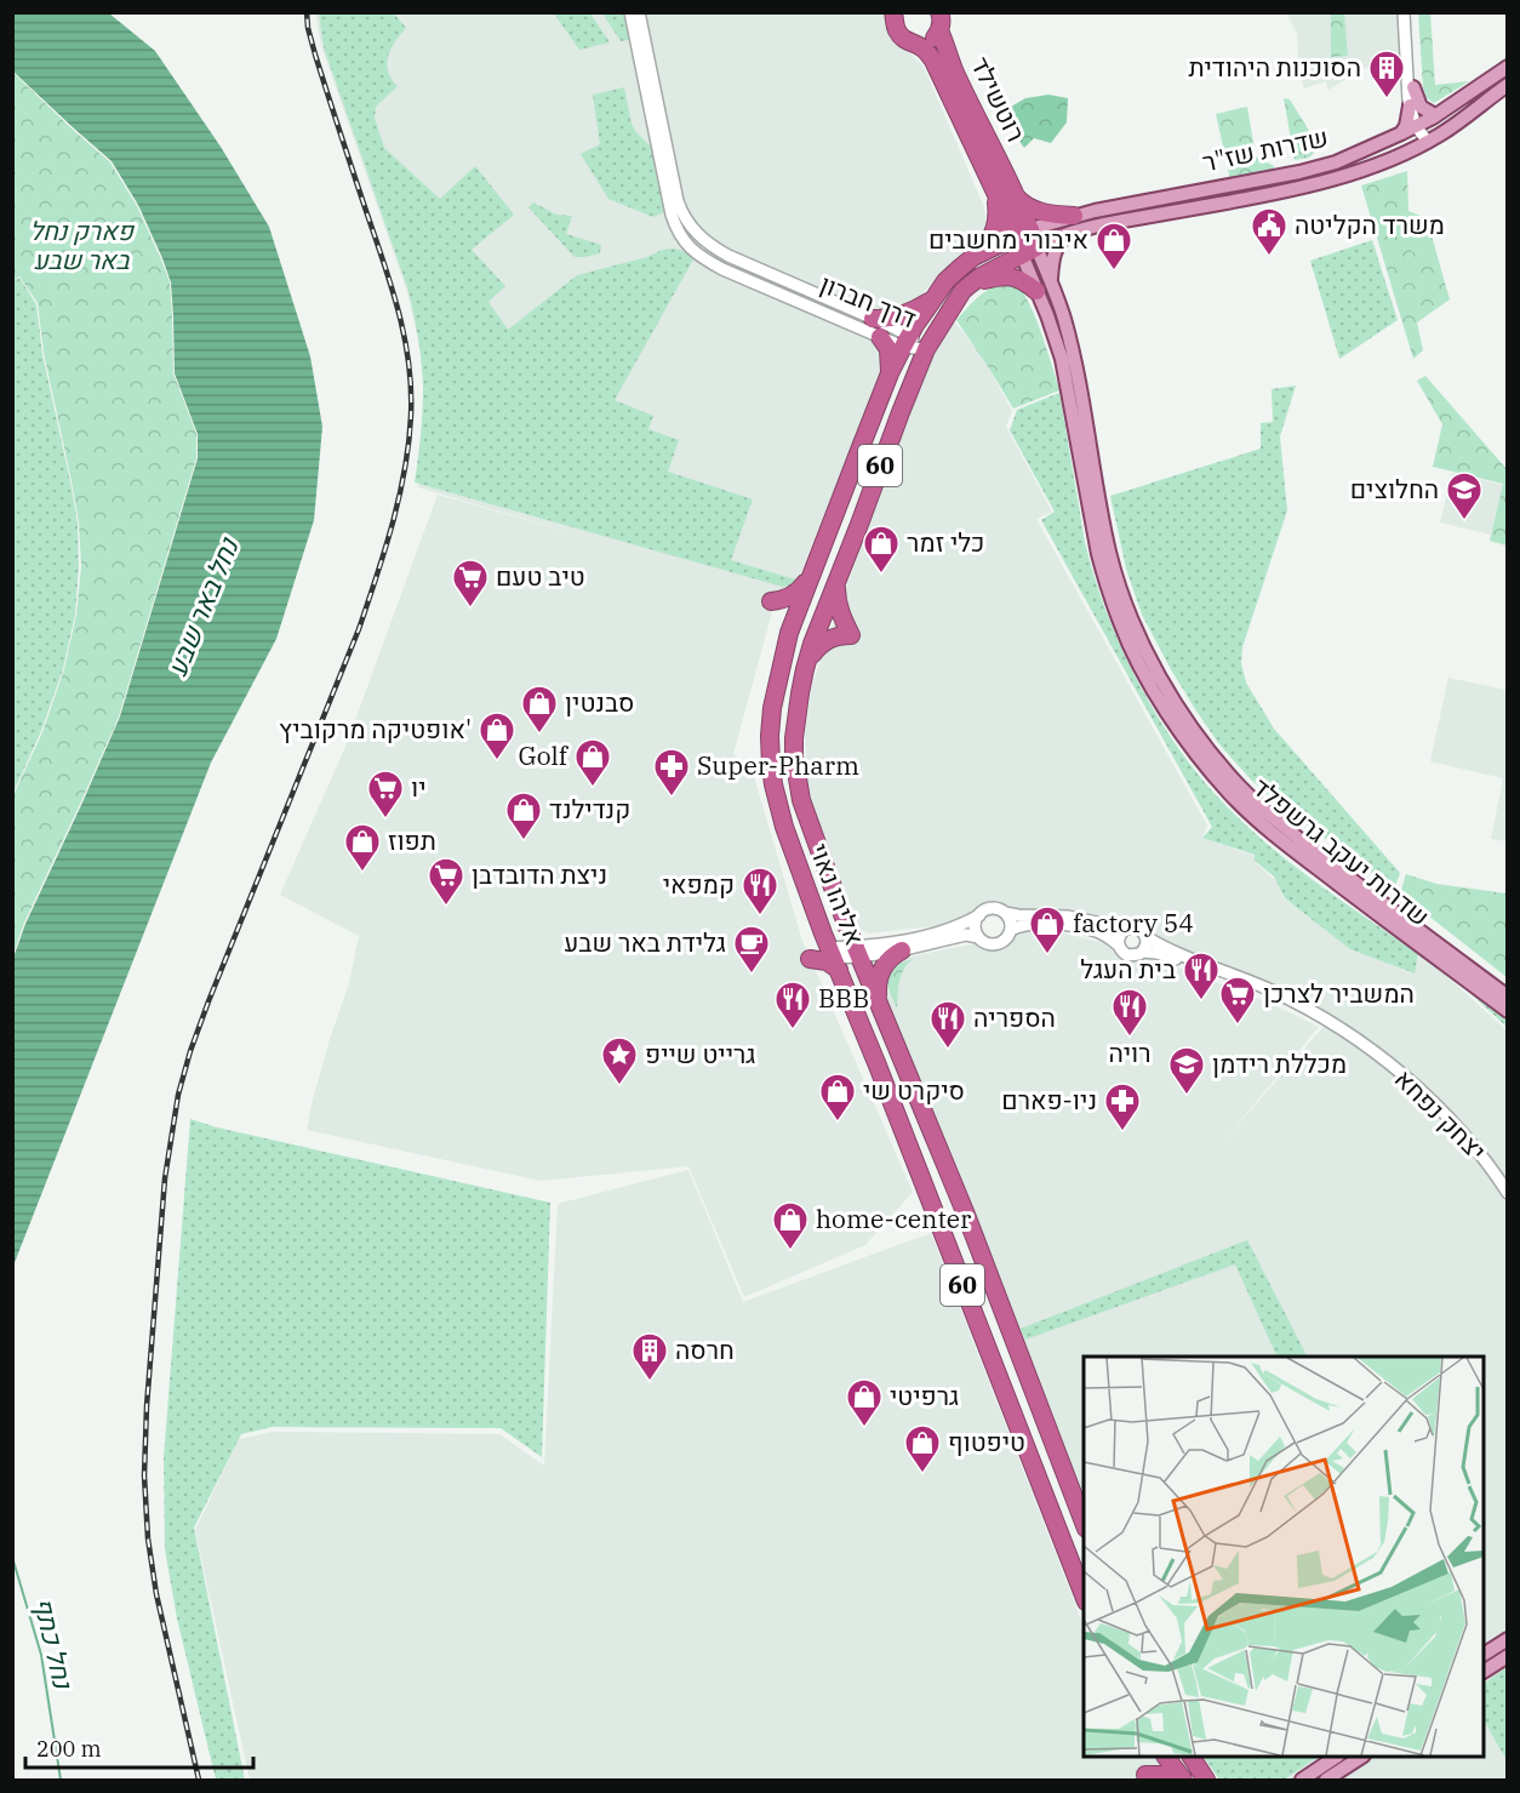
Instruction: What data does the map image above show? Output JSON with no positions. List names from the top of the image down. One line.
{"streets":{"highway":["רוטשילד","60","אליהו נאוי"],"main road":["שדרות שז\"ר","שדרות יעקב גרשפלד"],"street":["דרך חברון","יצחק נפחא"]},"crossings":[["שדרות שז\"ר","שדרות יעקב גרשפלד"],["שדרות שז\"ר","אליהו נאוי"],["דרך חברון","אליהו נאוי"],["שדרות יעקב גרשפלד","אליהו נאוי"]],"water":["נחל באר שבע","נחל כתף"],"parks":["פארק נחל באר שבע"],"places":{"building":["הסוכנות היהודית","חרסה"],"public building":["משרד הקליטה"],"shop":["איבורי מחשבים","כלי זמר","סבנטין","אופטיקה מרקוביץ'","Golf","קנדילנד","תפוז","factory 54","סיקרט שי","home-center","גרפיטי","טיפטוף"],"school or university":["החלוצים","מכללת רידמן"],"supermarket":["טיב טעם","יו","ניצת הדובדבן","המשביר לצרכן"],"pharmacy":["Super-Pharm","ניו-פארם"],"restaurant":["קמפאי","בית העגל","BBB","רויה","הספריה"],"cafe":["גלידת באר שבע"],"place":["גרייט שייפ"]},"scale_bar":"200 m"}
